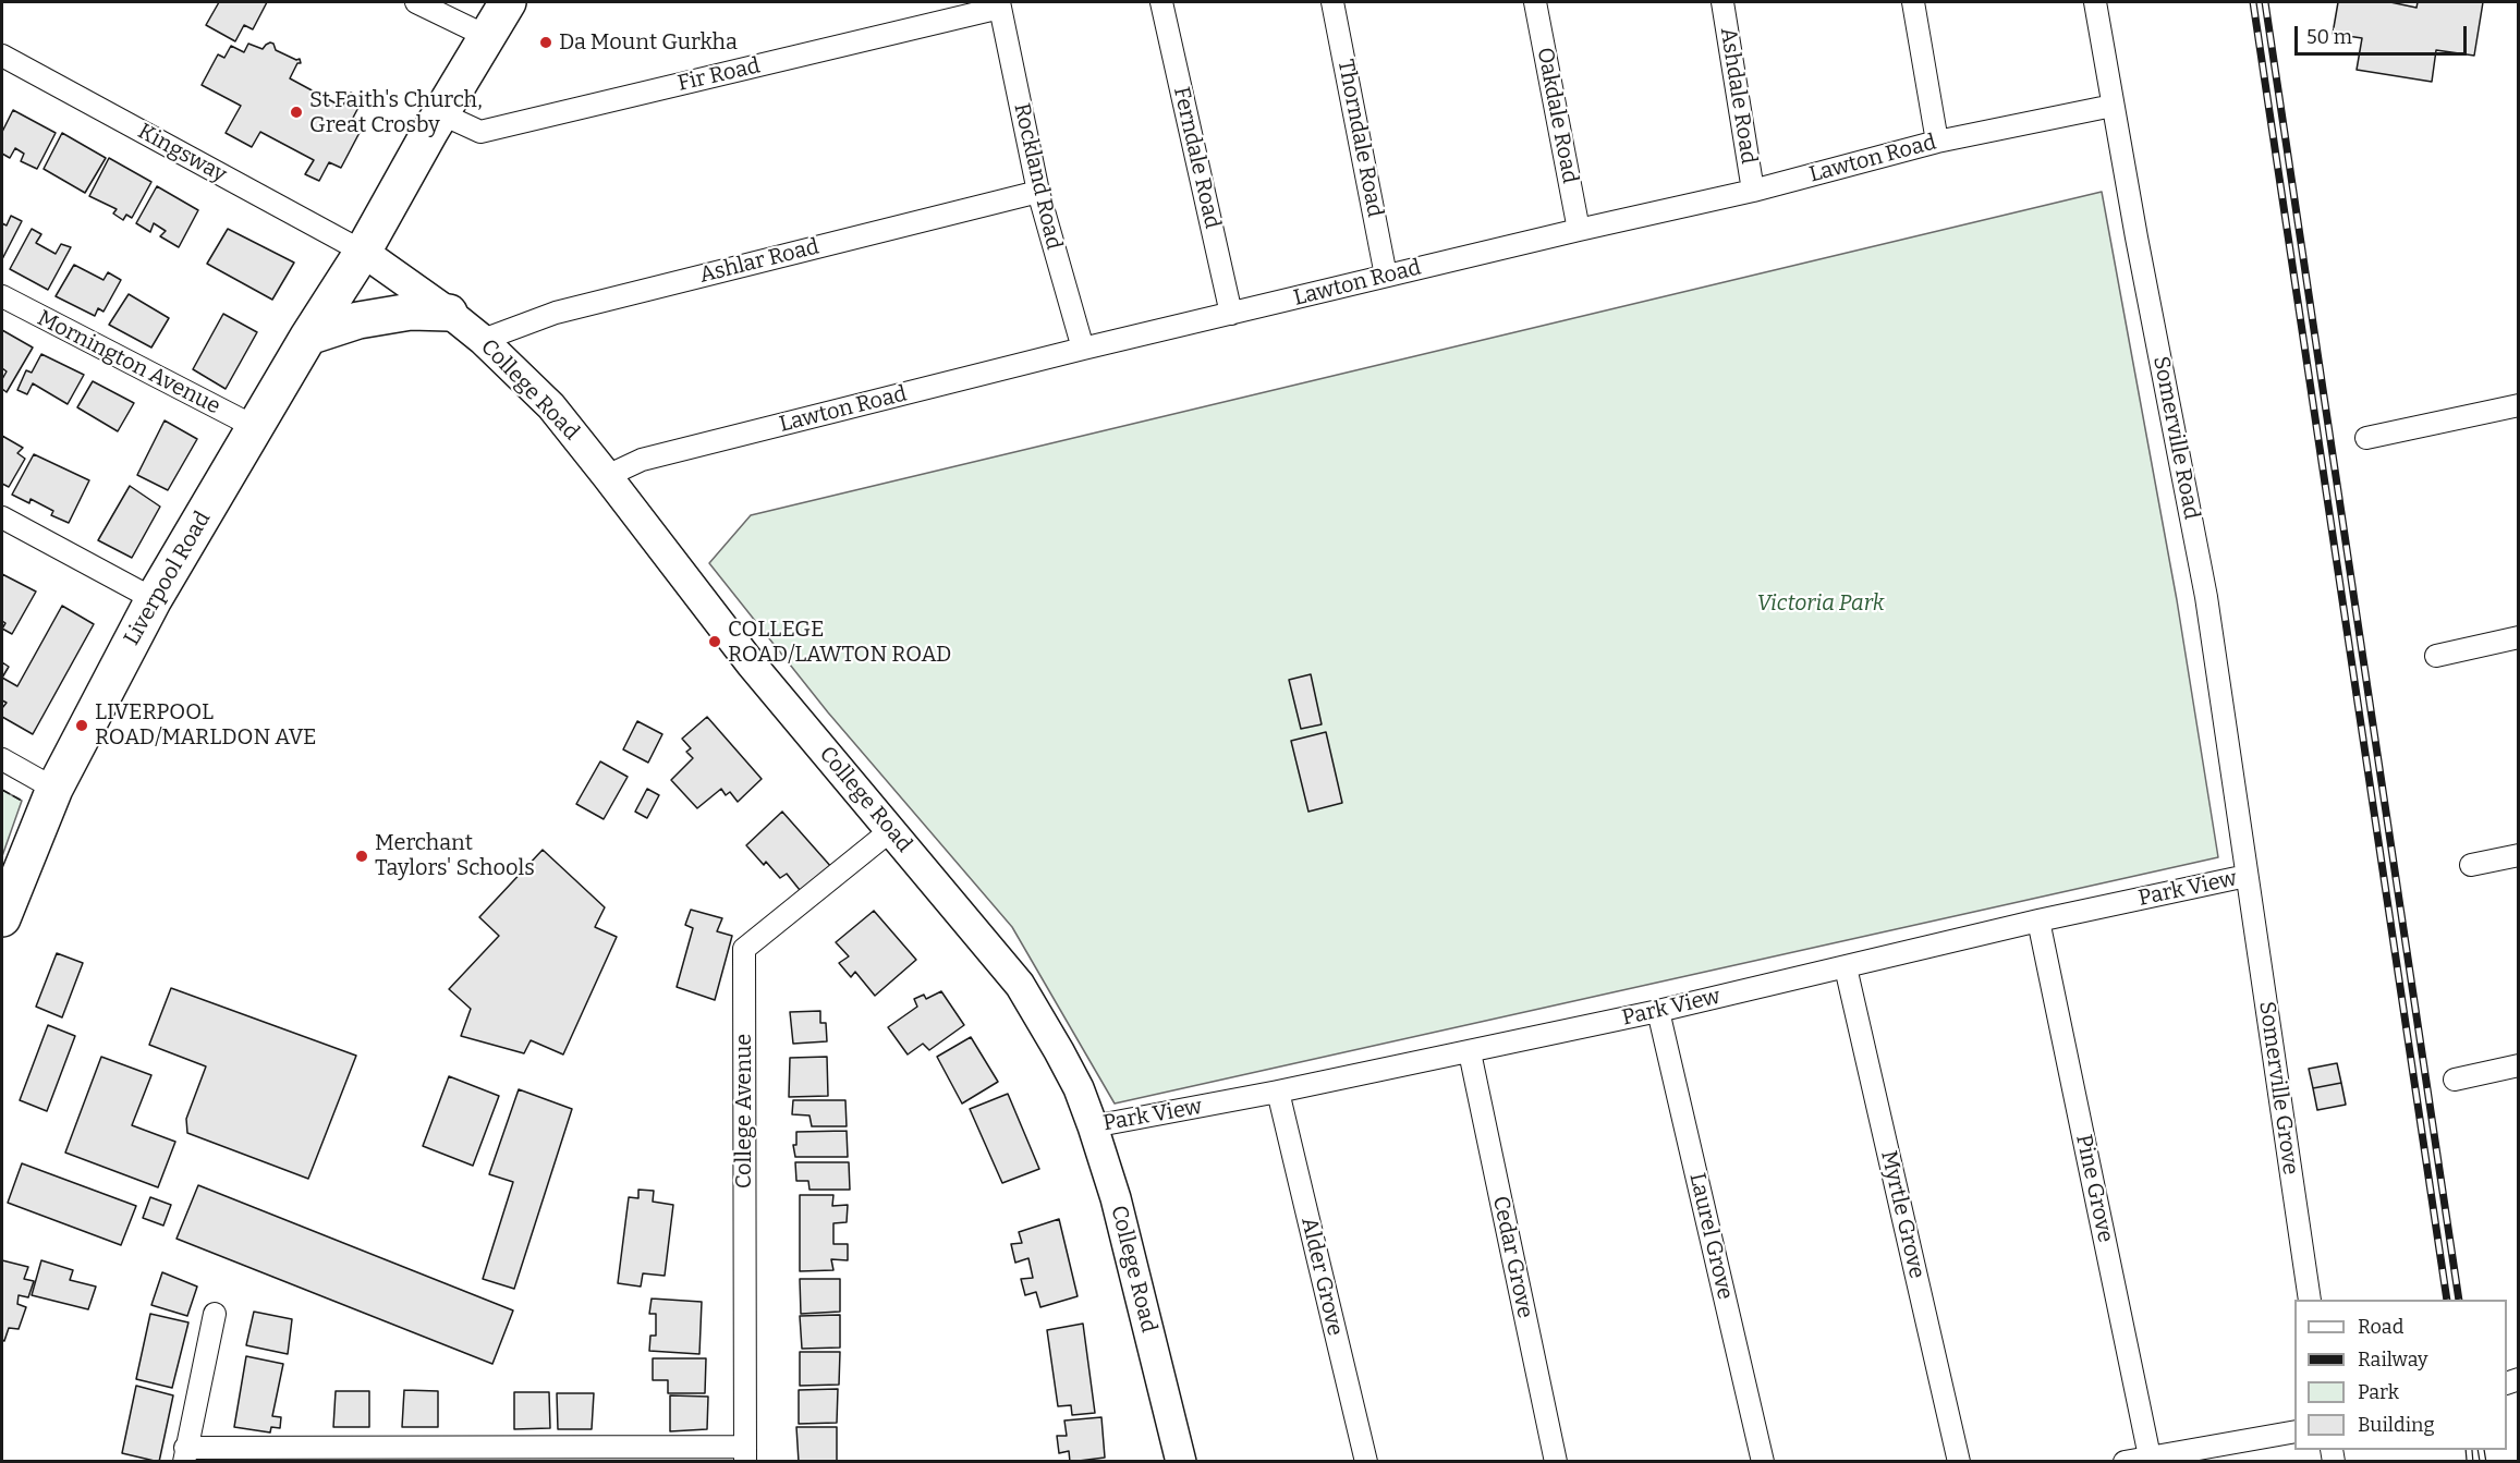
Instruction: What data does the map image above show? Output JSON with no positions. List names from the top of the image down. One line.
{"streets":{"highway":["Liverpool Road"],"street":["Fir Road","Ashdale Road","Oakdale Road","Thorndale Road","Kingsway","Ferndale Road","Lawton Road","Rockland Road","Ashlar Road","Mornington Avenue","College Road","Somerville Road","Park View","Somerville Grove","College Avenue","Pine Grove","Myrtle Grove","Laurel Grove","Cedar Grove","Alder Grove"]},"crossings":[["Fir Road","Rockland Road"],["Fir Road","Liverpool Road"],["Ashdale Road","Lawton Road"],["Oakdale Road","Lawton Road"],["Thorndale Road","Lawton Road"],["Kingsway","College Road"],["Kingsway","Liverpool Road"],["Ferndale Road","Lawton Road"],["Lawton Road","Rockland Road"],["Lawton Road","College Road"],["Lawton Road","Somerville Road"],["Rockland Road","Ashlar Road"],["Ashlar Road","College Road"],["Mornington Avenue","Liverpool Road"],["College Road","Liverpool Road"],["College Road","Park View"],["College Road","College Avenue"],["Somerville Road","Park View"],["Somerville Road","Somerville Grove"],["Park View","Somerville Grove"],["Park View","Pine Grove"],["Park View","Myrtle Grove"],["Park View","Laurel Grove"],["Park View","Cedar Grove"],["Park View","Alder Grove"]],"parks":["Victoria Park"],"places":["Da Mount Gurkha","St Faith's Church, Great Crosby","COLLEGE ROAD/LAWTON ROAD","LIVERPOOL ROAD/MARLDON AVE","Merchant Taylors' Schools"],"legend":["Road","Railway","Park","Building"],"scale_bar":"50 m"}
